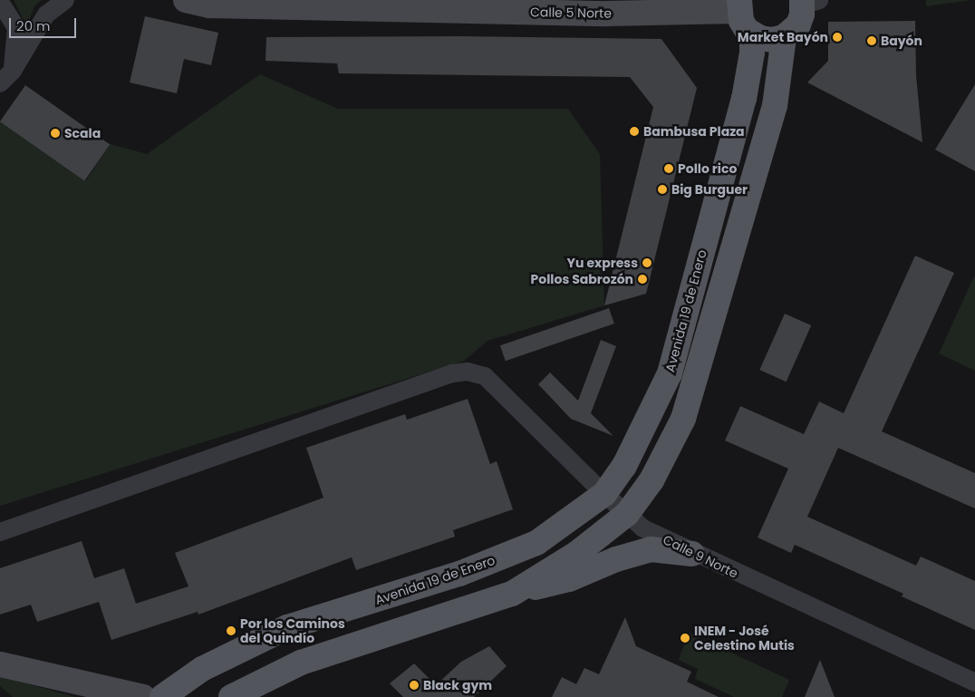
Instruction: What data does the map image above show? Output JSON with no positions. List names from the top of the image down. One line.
{"streets":{"main road":["Avenida 19 de Enero"],"street":["Calle 5 Norte","Calle 9 Norte"]},"crossings":[["Avenida 19 de Enero","Calle 9 Norte"]],"places":["Market Bayón","Bayón","Bambusa Plaza","Scala","Pollo rico","Big Burguer","Yu express","Pollos Sabrozón","Por los Caminos del Quindío","INEM - José Celestino Mutis","Black gym"],"scale_bar":"20 m"}
